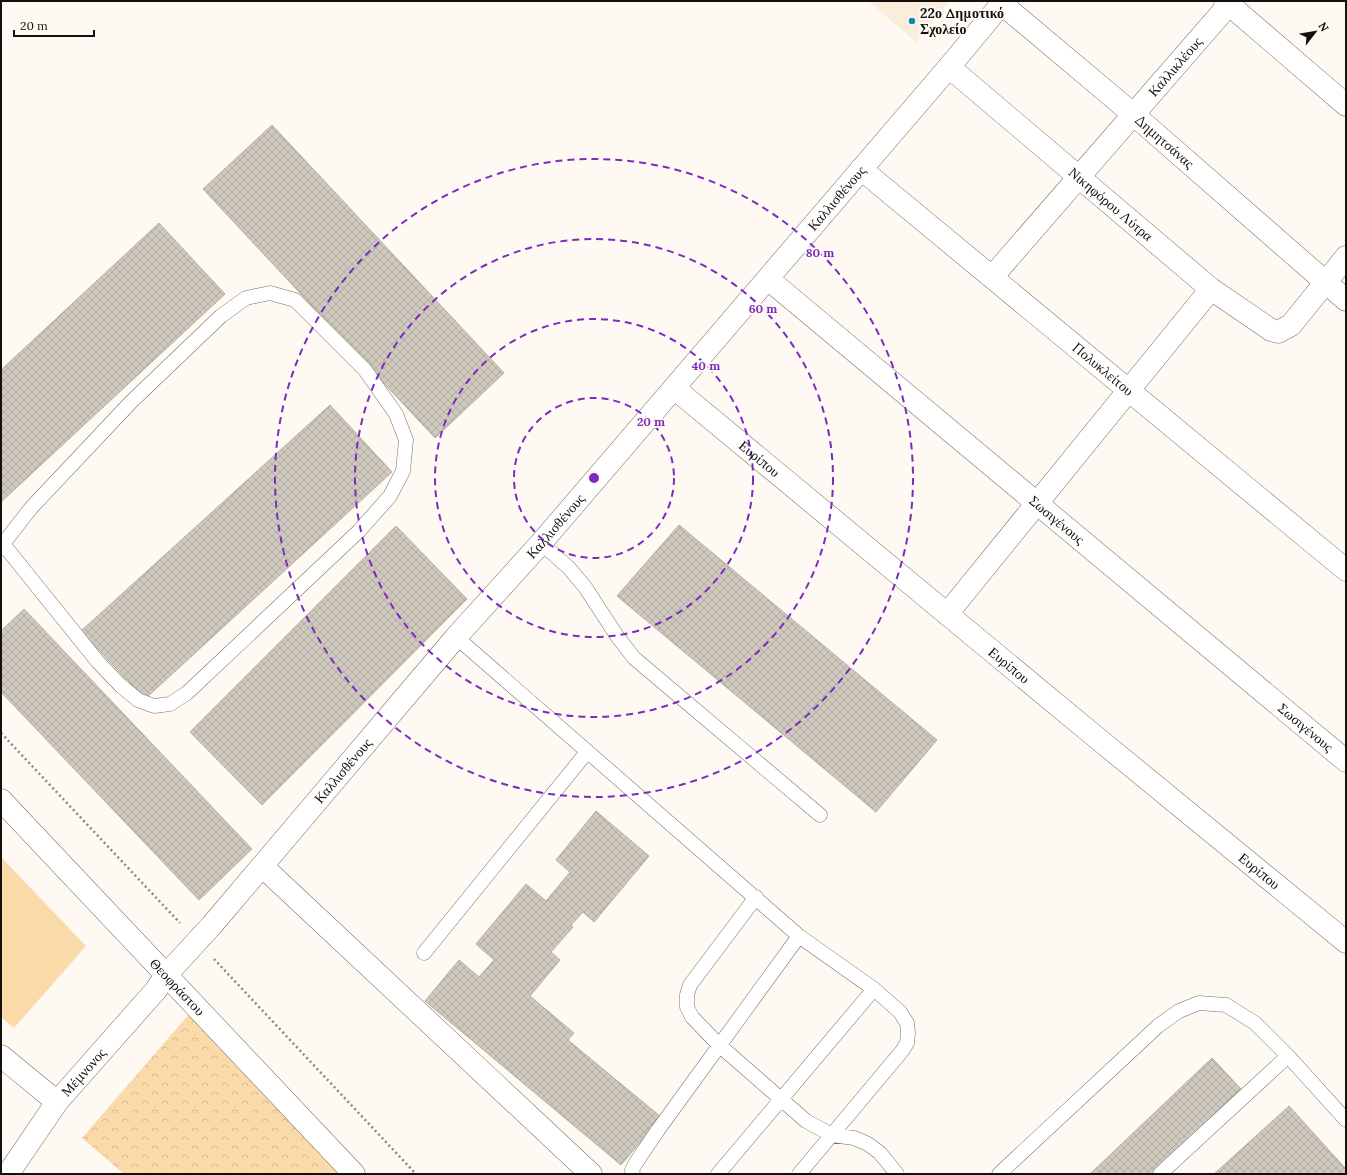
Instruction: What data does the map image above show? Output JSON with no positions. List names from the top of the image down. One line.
{"streets":{"street":["Καλλικλέους","Δημητσάνας","Καλλισθένους","Νικηφόρου Λύτρα","Πολυκλείτου","Ευρίπου","Σωσιγένους","Θεοφράστου","Μέμνονος"]},"crossings":[["Καλλικλέους","Δημητσάνας"],["Καλλικλέους","Νικηφόρου Λύτρα"],["Καλλικλέους","Πολυκλείτου"],["Δημητσάνας","Καλλισθένους"],["Δημητσάνας","Νικηφόρου Λύτρα"],["Καλλισθένους","Νικηφόρου Λύτρα"],["Καλλισθένους","Πολυκλείτου"],["Καλλισθένους","Ευρίπου"],["Καλλισθένους","Σωσιγένους"],["Καλλισθένους","Θεοφράστου"],["Καλλισθένους","Μέμνονος"],["Θεοφράστου","Μέμνονος"]],"places":["22ο Δημοτικό Σχολείο"],"scale_bar":"20 m","north":"top right","rings":["80 m","60 m","40 m","20 m"]}
